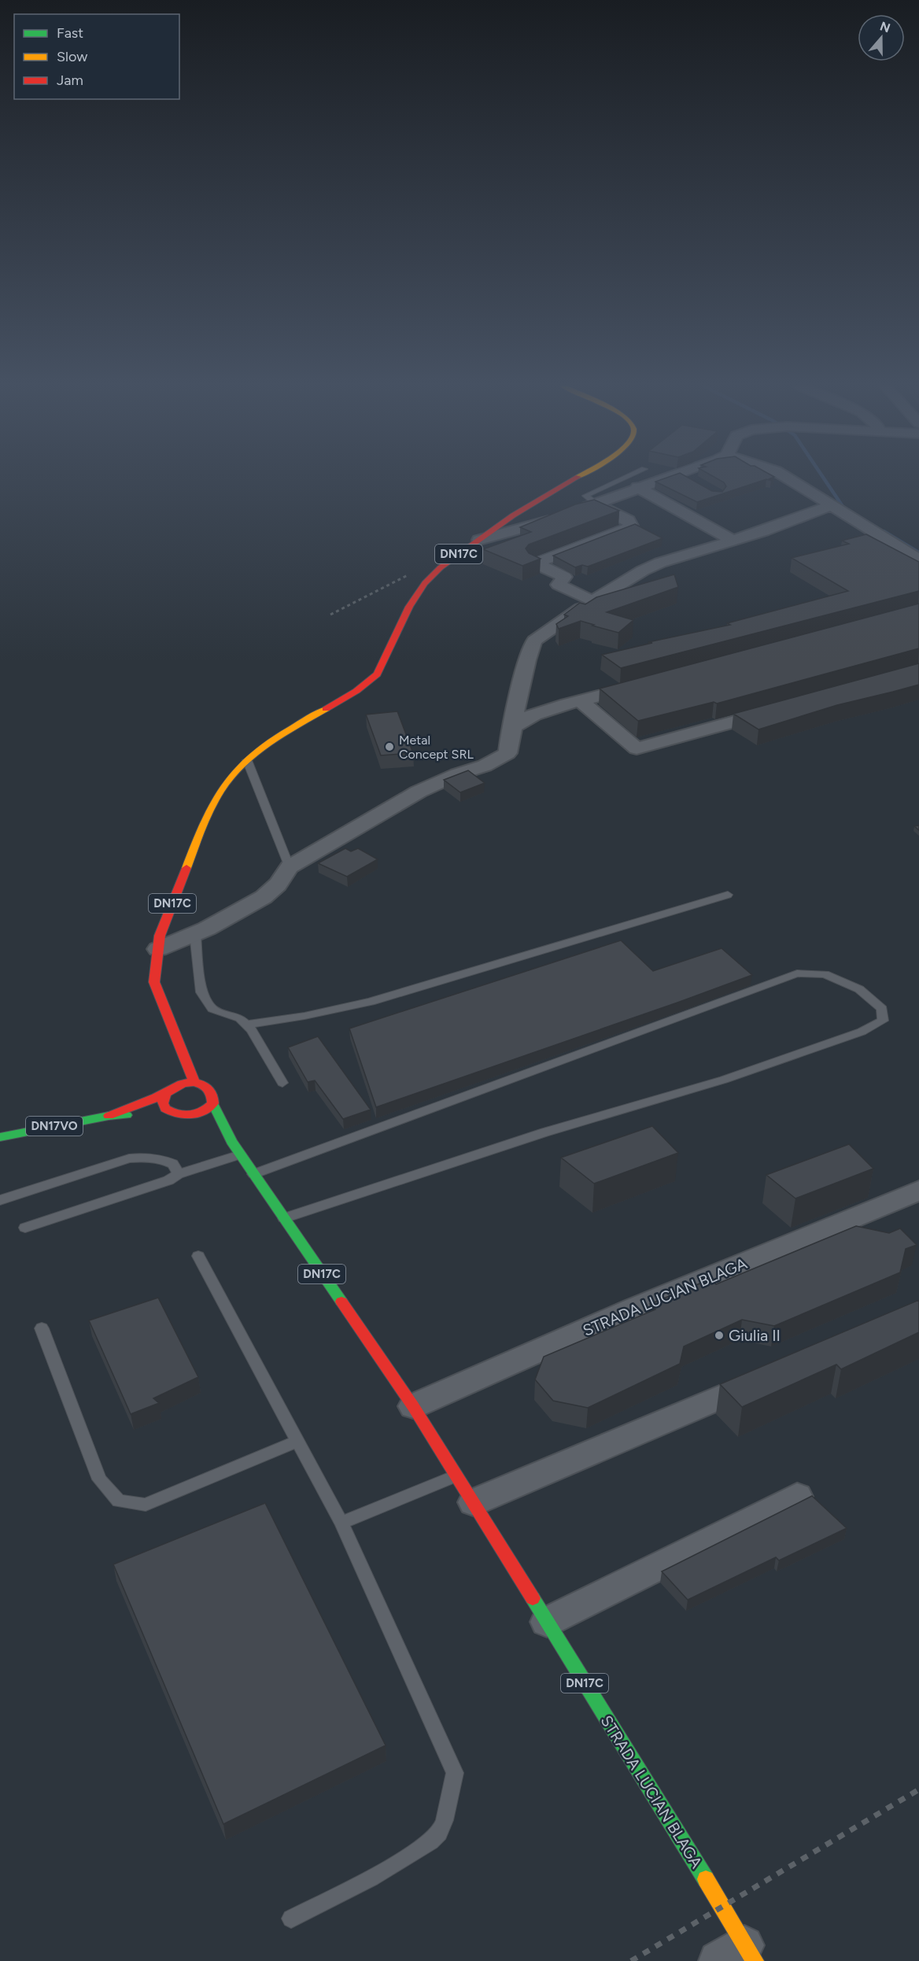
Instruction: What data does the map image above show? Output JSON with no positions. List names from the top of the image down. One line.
{"streets":{"main road":["DN17C","DN17VO","STRADA LUCIAN BLAGA"]},"crossings":[["DN17C","DN17VO"],["DN17C","STRADA LUCIAN BLAGA"],["DN17VO","STRADA LUCIAN BLAGA"]],"places":["Metal Concept SRL","Giulia II"],"legend":["Fast","Slow","Jam"],"north":"top"}
